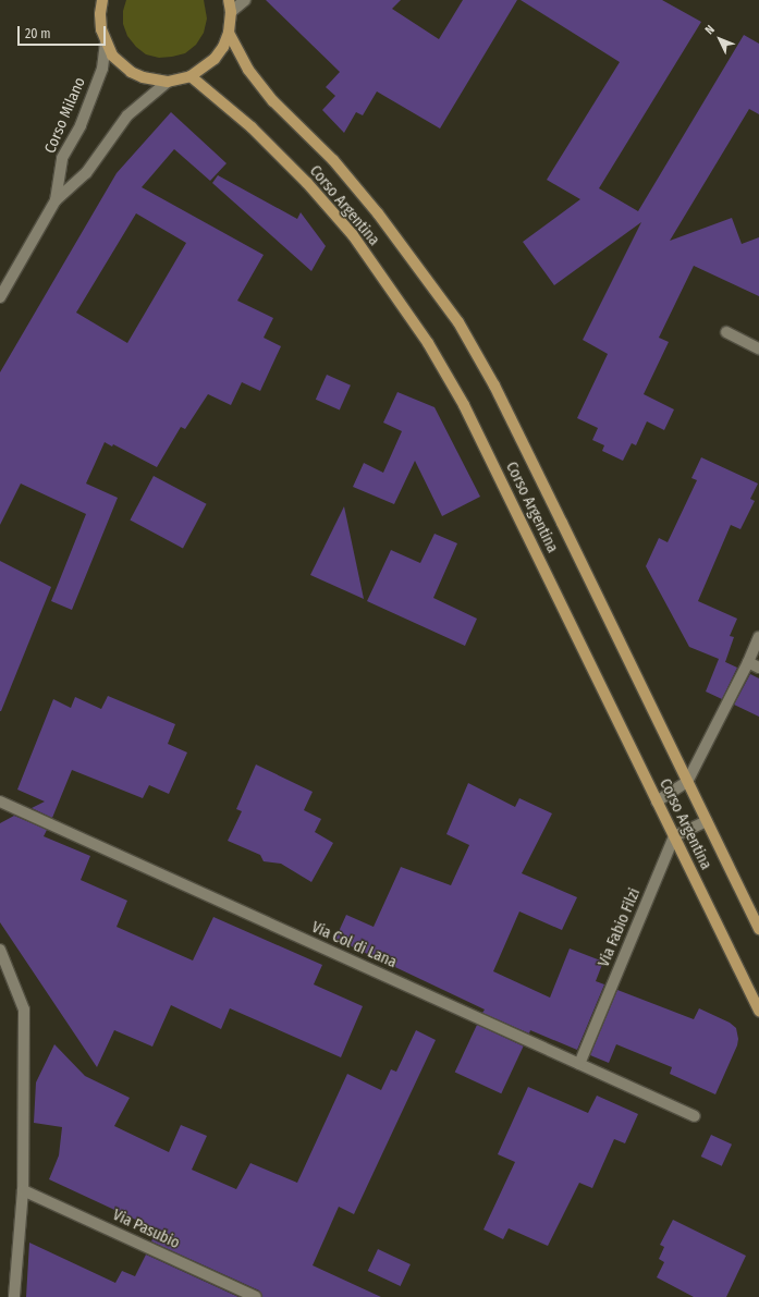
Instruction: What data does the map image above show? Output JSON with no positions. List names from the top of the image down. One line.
{"streets":{"main road":["Corso Argentina"],"street":["Corso Milano","Via Fabio Filzi","Via Col di Lana","Via Pasubio"]},"crossings":[["Corso Argentina","Via Fabio Filzi"],["Via Fabio Filzi","Via Col di Lana"]],"scale_bar":"20 m","north":"top left"}
